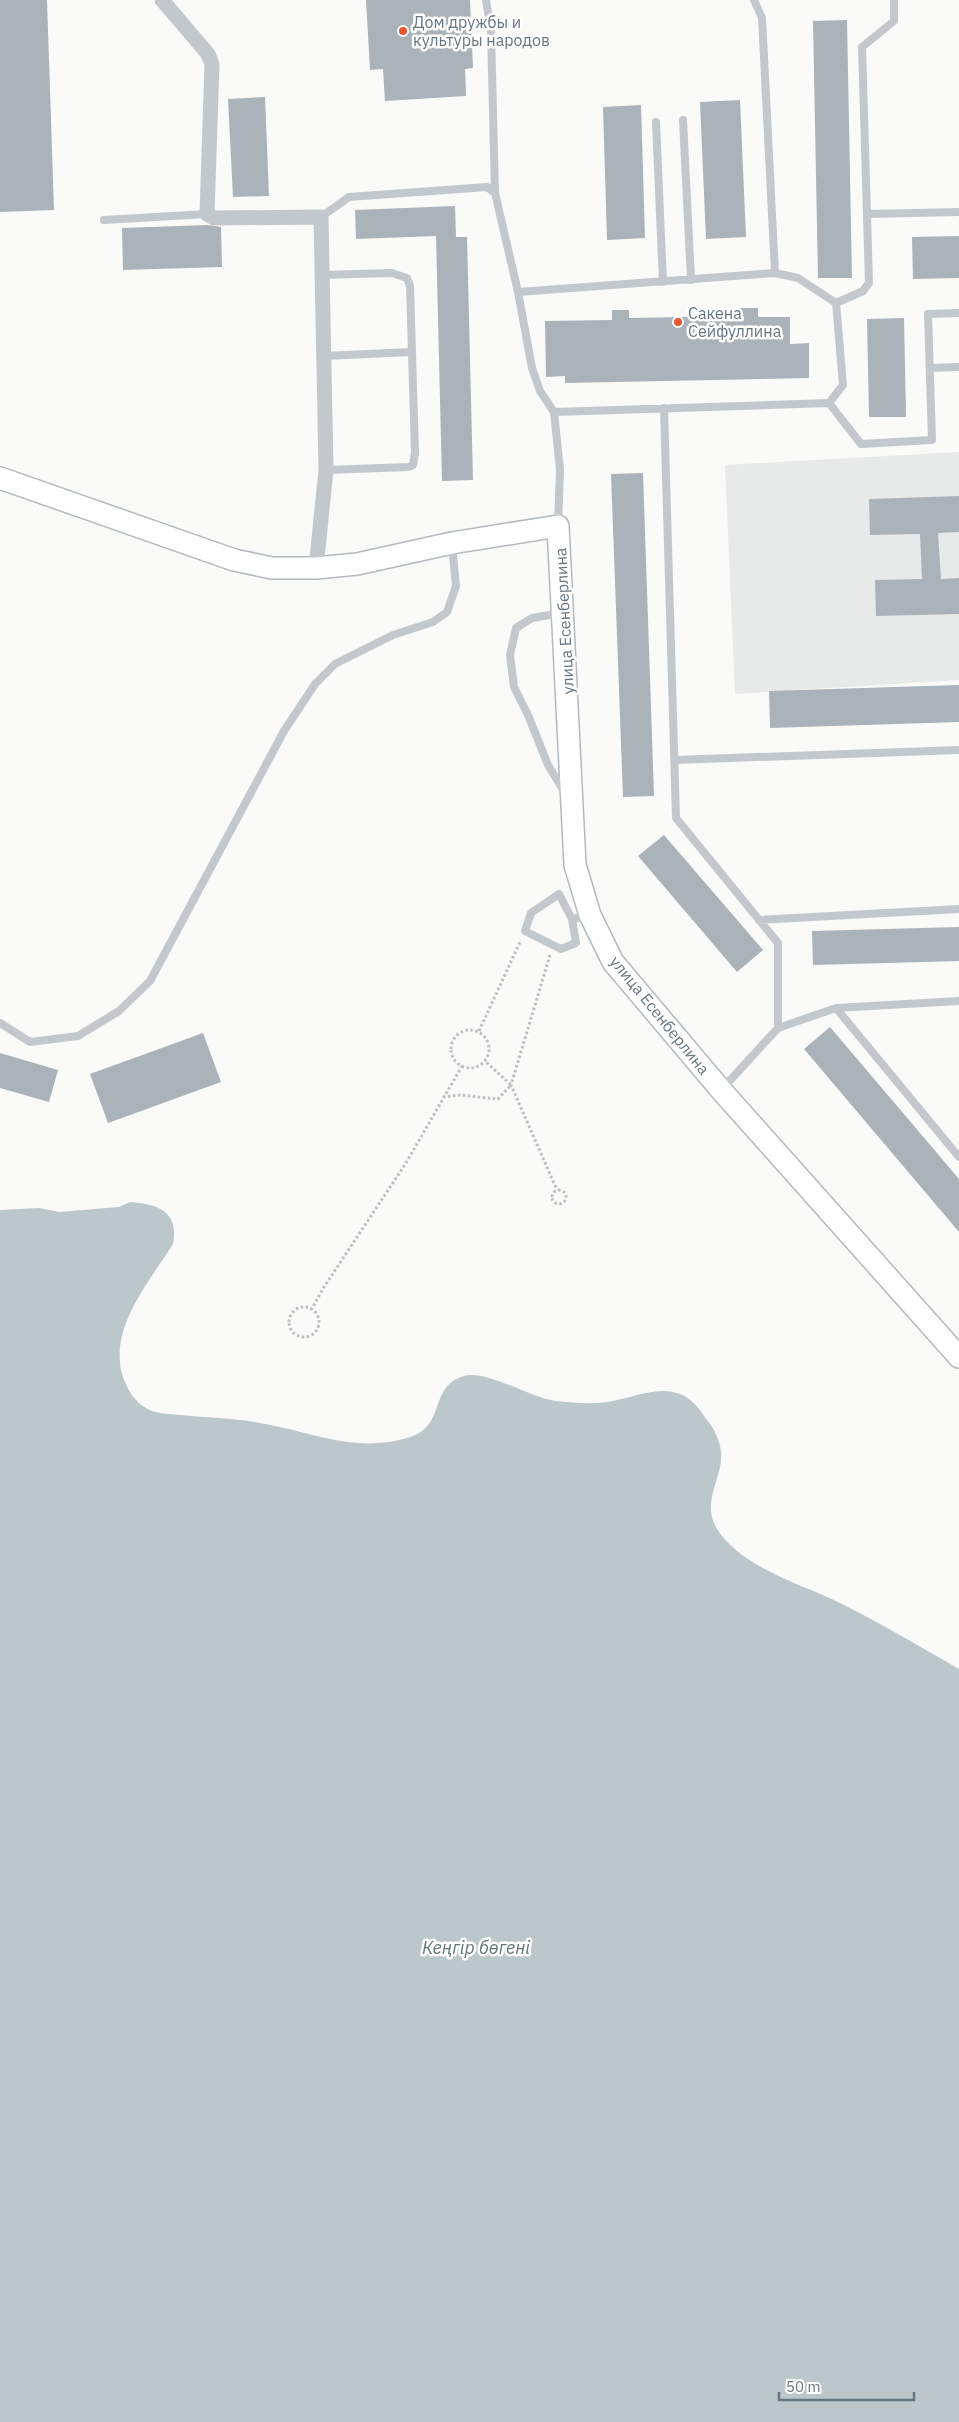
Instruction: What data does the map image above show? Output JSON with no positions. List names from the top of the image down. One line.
{"streets":{"street":["улица Есенберлина"]},"water":["Кеңгір бөгені"],"places":["Дом дружбы и культуры народов","Сакена Сейфуллина"],"scale_bar":"50 m"}
